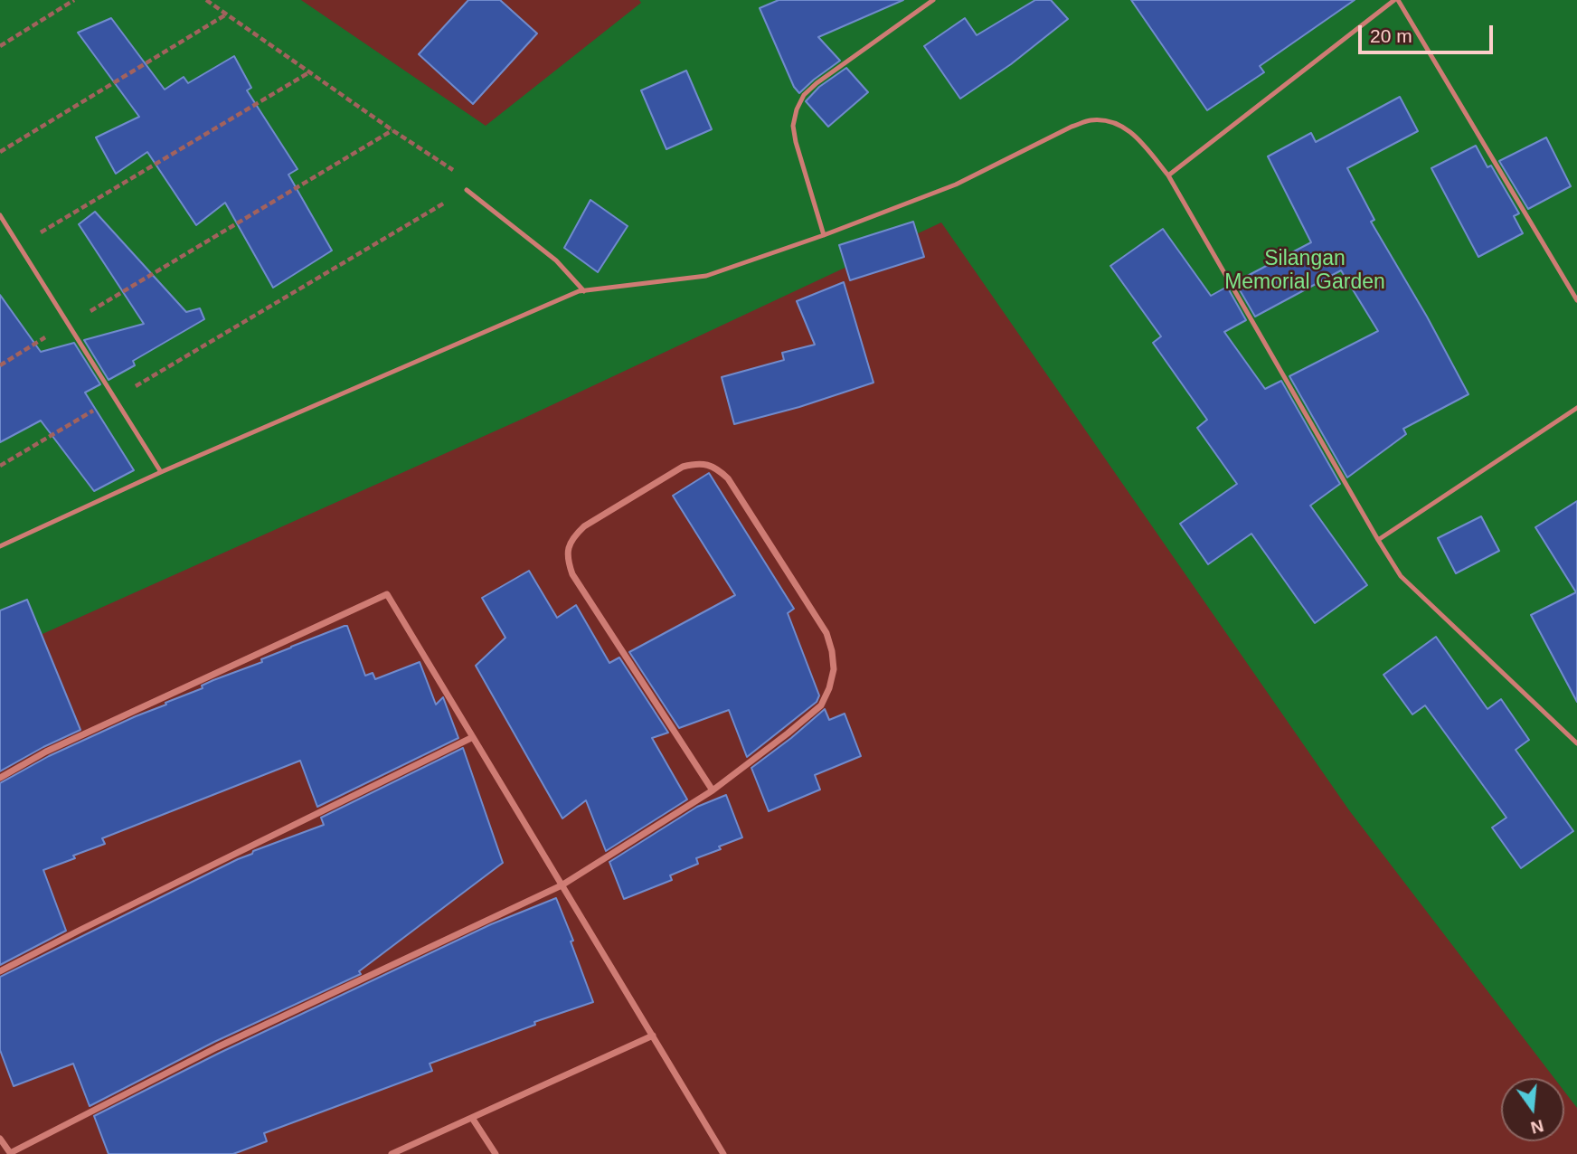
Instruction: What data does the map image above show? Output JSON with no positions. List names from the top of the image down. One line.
{"parks":["Silangan Memorial Garden"],"scale_bar":"20 m","north":"bottom"}
